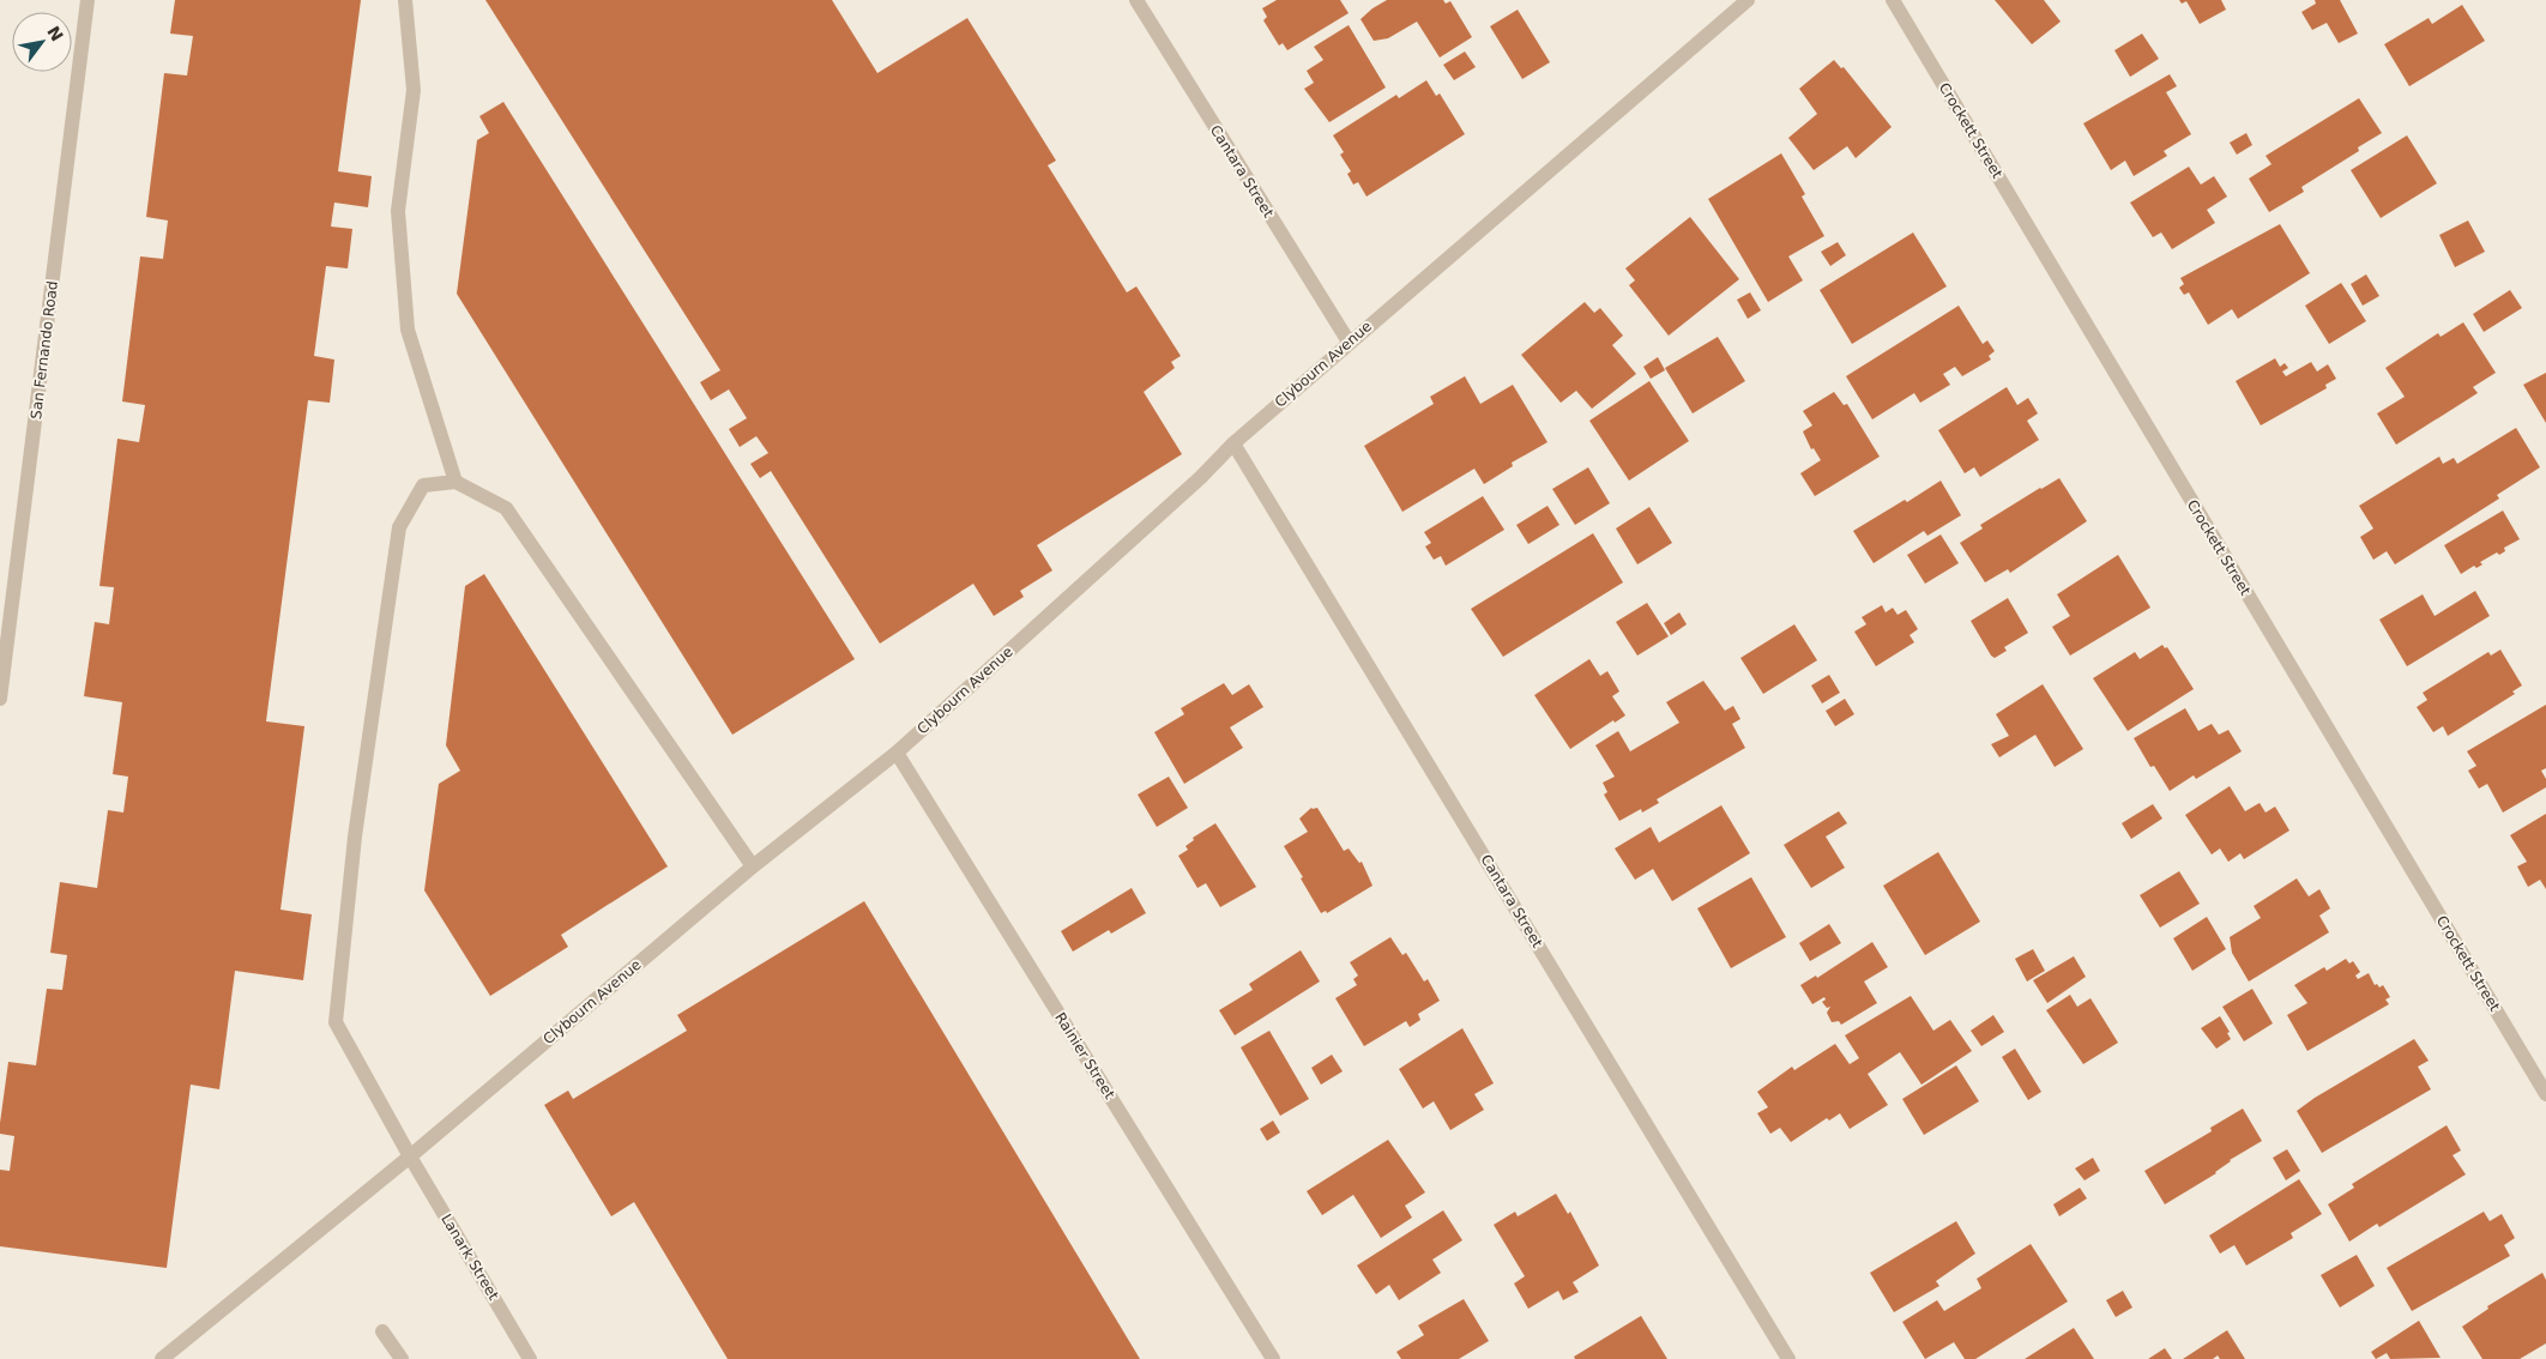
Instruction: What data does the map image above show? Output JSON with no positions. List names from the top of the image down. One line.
{"streets":{"street":["Crockett Street","Cantara Street","San Fernando Road","Clybourn Avenue","Rainier Street","Lanark Street"]},"crossings":[["Cantara Street","Clybourn Avenue"],["Clybourn Avenue","Rainier Street"],["Clybourn Avenue","Lanark Street"]],"north":"top right"}
